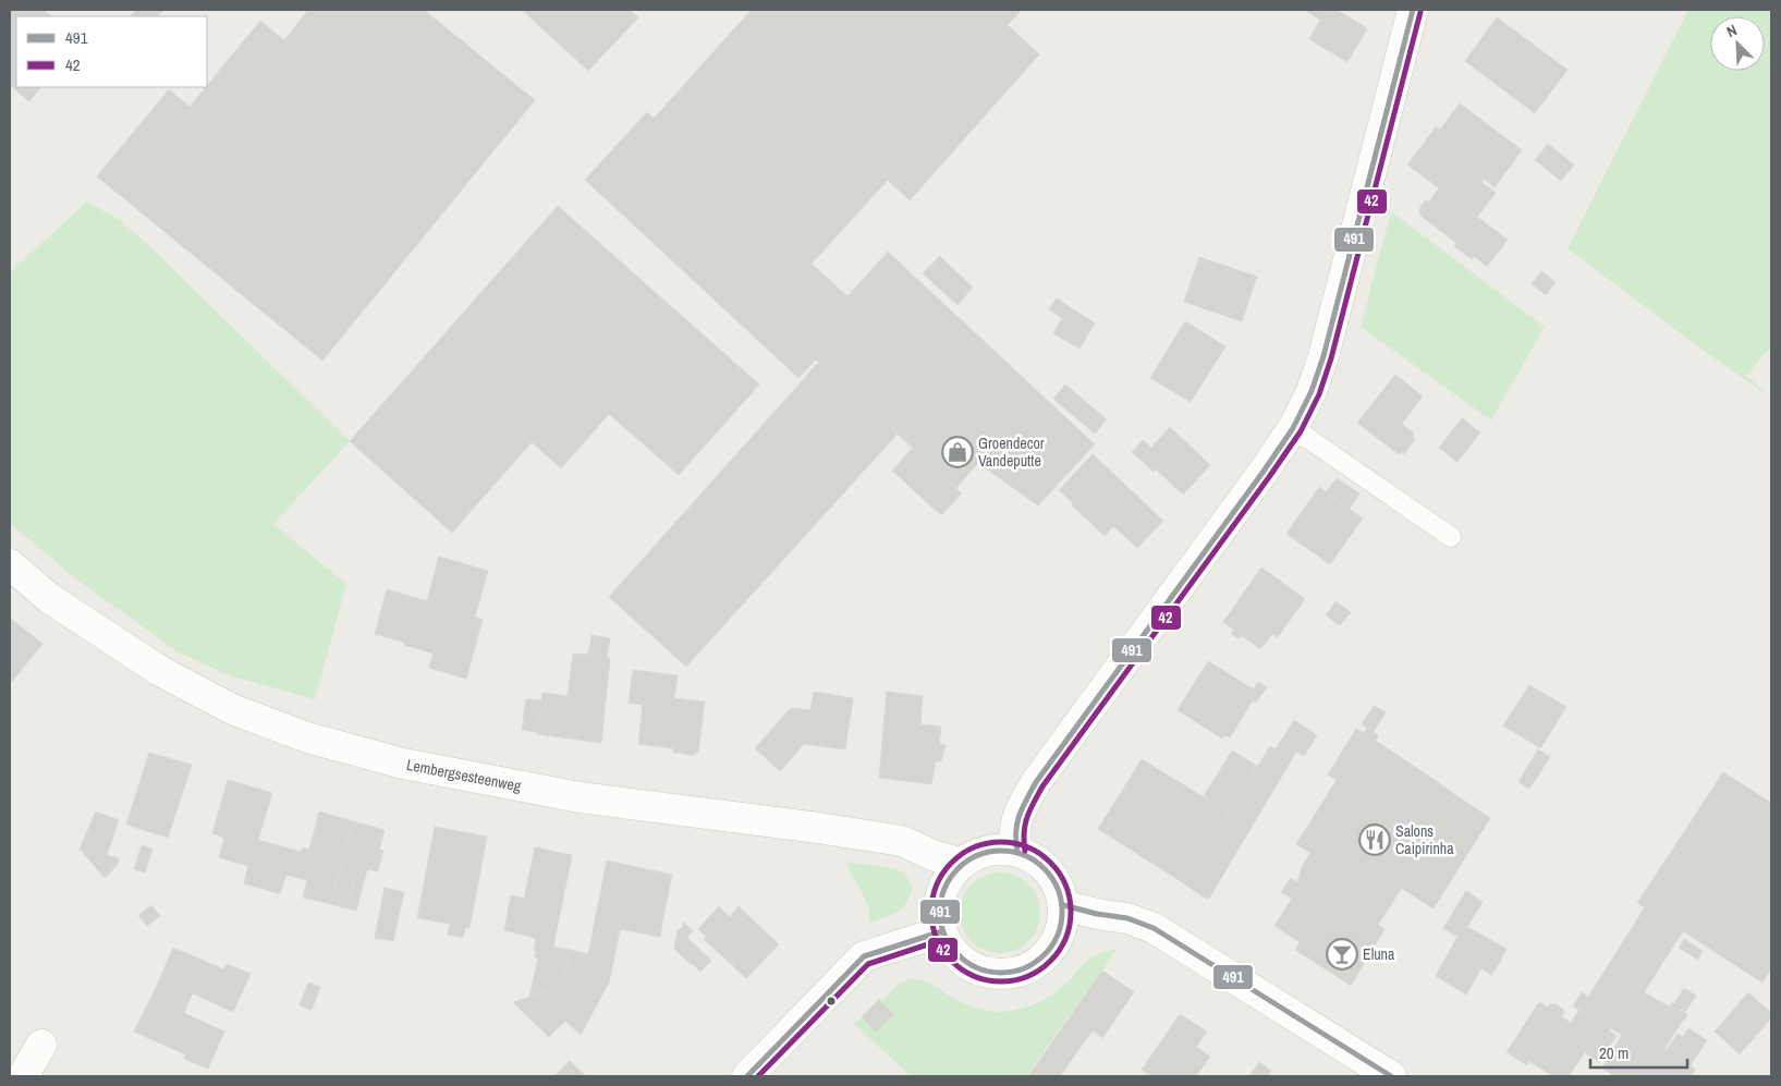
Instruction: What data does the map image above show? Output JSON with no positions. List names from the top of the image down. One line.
{"streets":{"street":["Lembergsesteenweg"]},"places":{"shop":["Groendecor Vandeputte"],"restaurant":["Salons Caipirinha"],"bar":["Eluna"]},"lines":["transit line 491","transit line 42"],"legend":["491","42"],"scale_bar":"20 m","north":"top left"}
